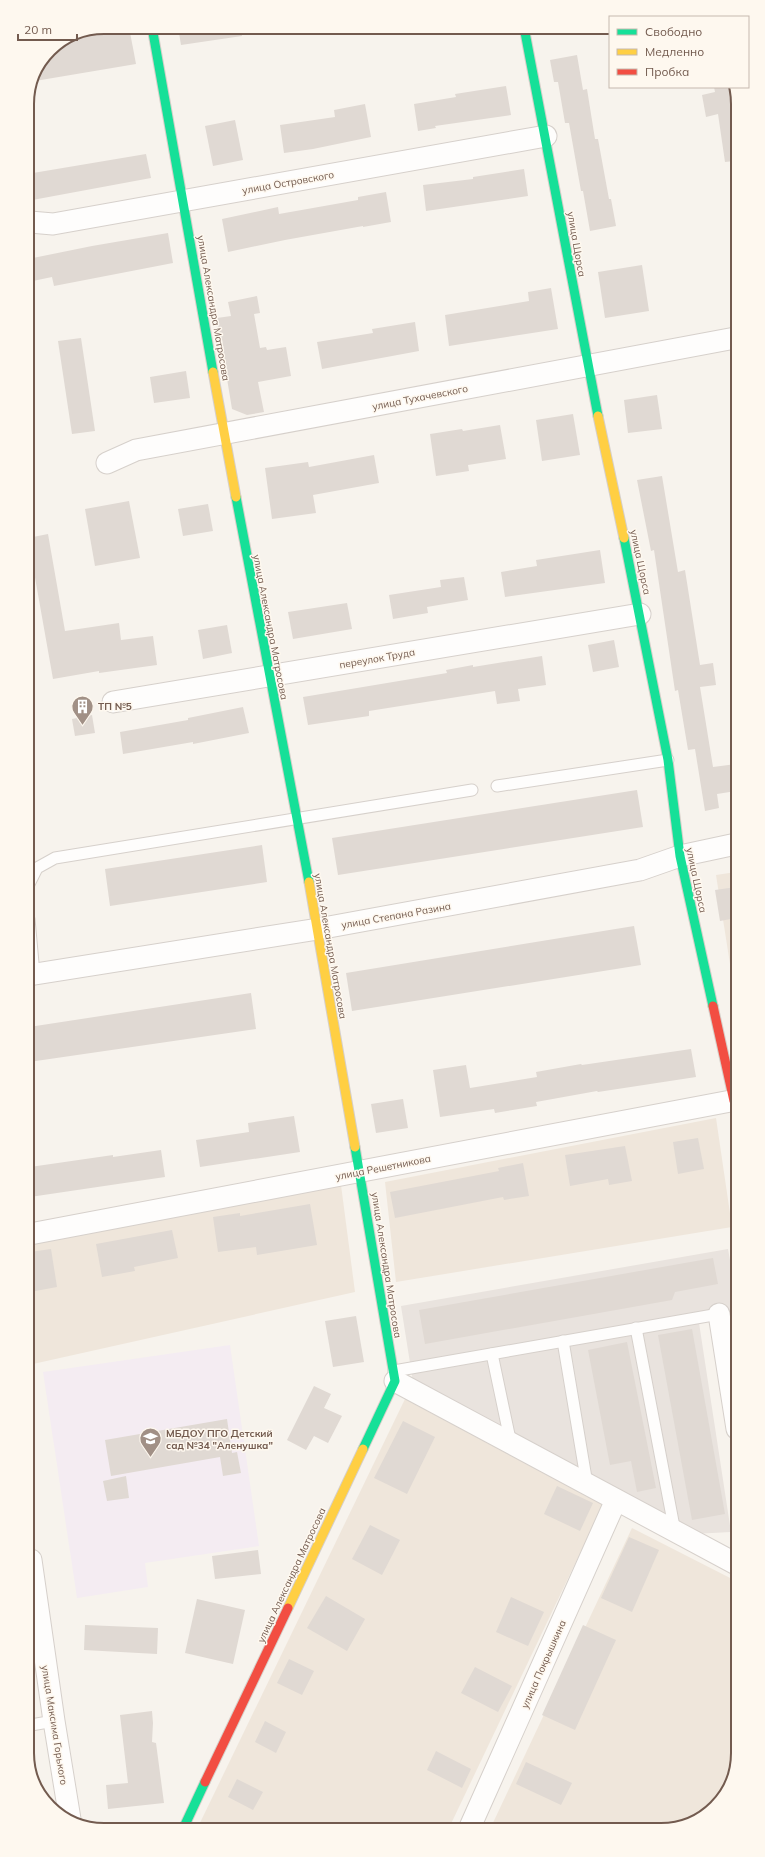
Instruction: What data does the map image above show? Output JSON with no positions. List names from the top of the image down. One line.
{"streets":{"street":["улица Островского","улица Щорса","улица Александра Матросова","улица Тухачевского","переулок Труда","улица Степана Разина","улица Решетникова","улица Покрышкина","улица Максима Горького"]},"crossings":[["улица Островского","улица Щорса"],["улица Островского","улица Александра Матросова"],["улица Щорса","улица Тухачевского"],["улица Щорса","переулок Труда"],["улица Щорса","улица Степана Разина"],["улица Александра Матросова","улица Тухачевского"],["улица Александра Матросова","переулок Труда"],["улица Александра Матросова","улица Степана Разина"],["улица Александра Матросова","улица Решетникова"]],"places":{"building":["ТП №5"],"school or university":["МБДОУ ПГО Детский сад №34 \"Аленушка\""]},"legend":["Свободно","Медленно","Пробка"],"scale_bar":"20 m"}
